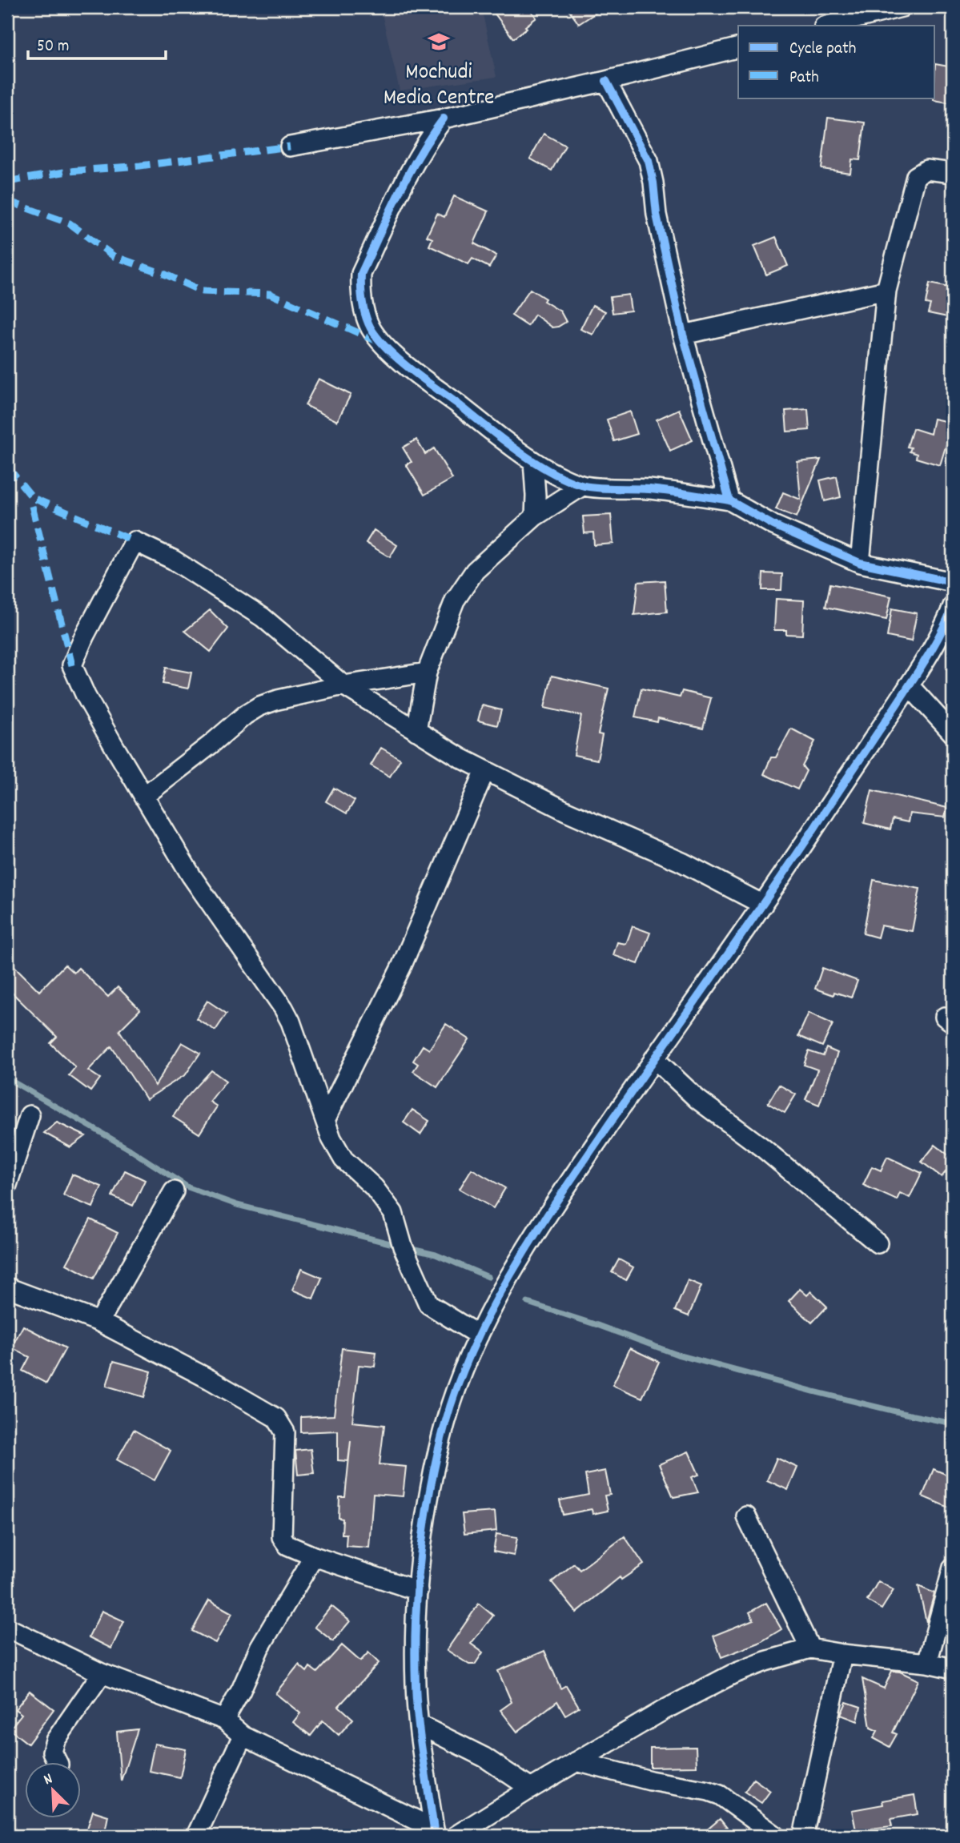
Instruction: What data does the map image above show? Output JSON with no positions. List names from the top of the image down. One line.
{"places":{"school or university":["Mochudi Media Centre"]},"legend":["Cycle path","Path"],"scale_bar":"50 m","north":"top left"}
